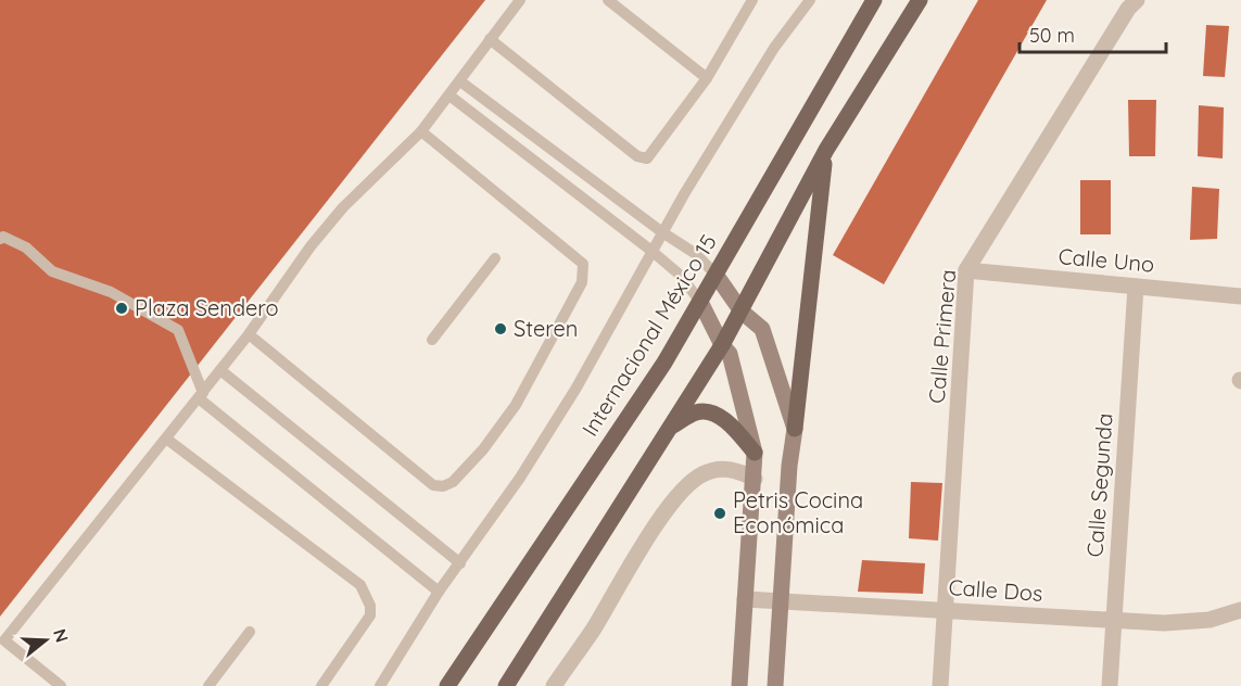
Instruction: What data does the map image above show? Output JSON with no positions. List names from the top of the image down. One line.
{"streets":{"main road":["Internacional México 15"],"street":["Calle Uno","Calle Primera","Calle Segunda","Calle Dos"]},"crossings":[["Calle Uno","Calle Primera"],["Calle Uno","Calle Segunda"],["Calle Primera","Calle Dos"],["Calle Segunda","Calle Dos"]],"places":["Plaza Sendero","Steren","Petris Cocina Económica"],"scale_bar":"50 m","north":"right"}
